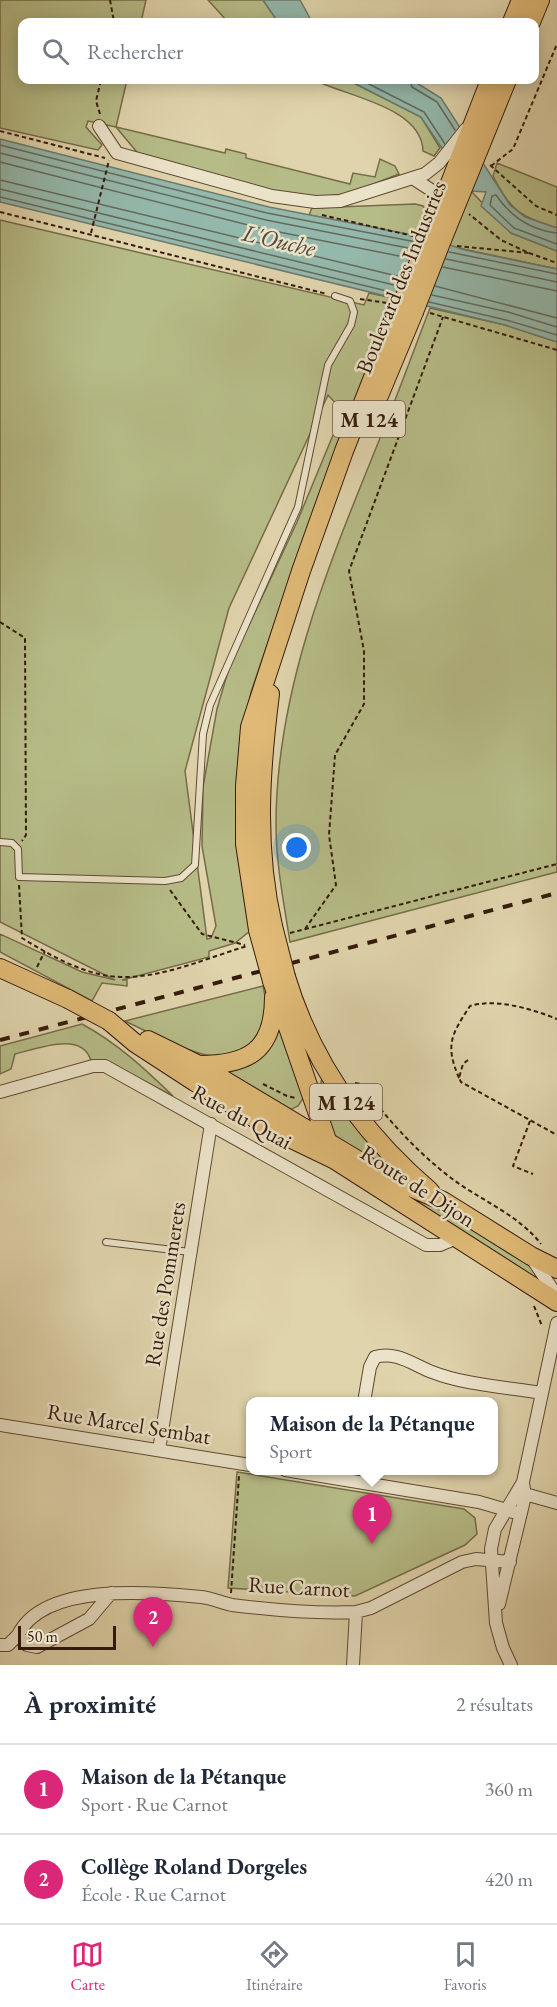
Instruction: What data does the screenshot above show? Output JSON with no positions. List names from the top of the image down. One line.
{"streets":{"main road":["Boulevard des Industries","M 124","Route de Dijon"],"street":["Rue du Quai","Rue des Pommerets","Rue Marcel Sembat","Rue Carnot"]},"crossings":[["Boulevard des Industries","M 124"],["Boulevard des Industries","Route de Dijon"],["M 124","Route de Dijon"],["Rue du Quai","Route de Dijon"],["Rue du Quai","Rue des Pommerets"],["Rue des Pommerets","Rue Marcel Sembat"]],"water":["L'Ouche"],"scale_bar":"50 m","page":{"search":"Rechercher","popup":["Maison de la Pétanque","Sport"],"pins":["1","2"],"scale":"50 m","heading":["À proximité","2 résultats"],"list":[{"mark":"1","name":"Maison de la Pétanque","note":"Sport · Rue Carnot","value":"360 m"},{"mark":"2","name":"Collège Roland Dorgeles","note":"École · Rue Carnot","value":"420 m"}],"nav":["Carte","Itinéraire","Favoris"]}}
